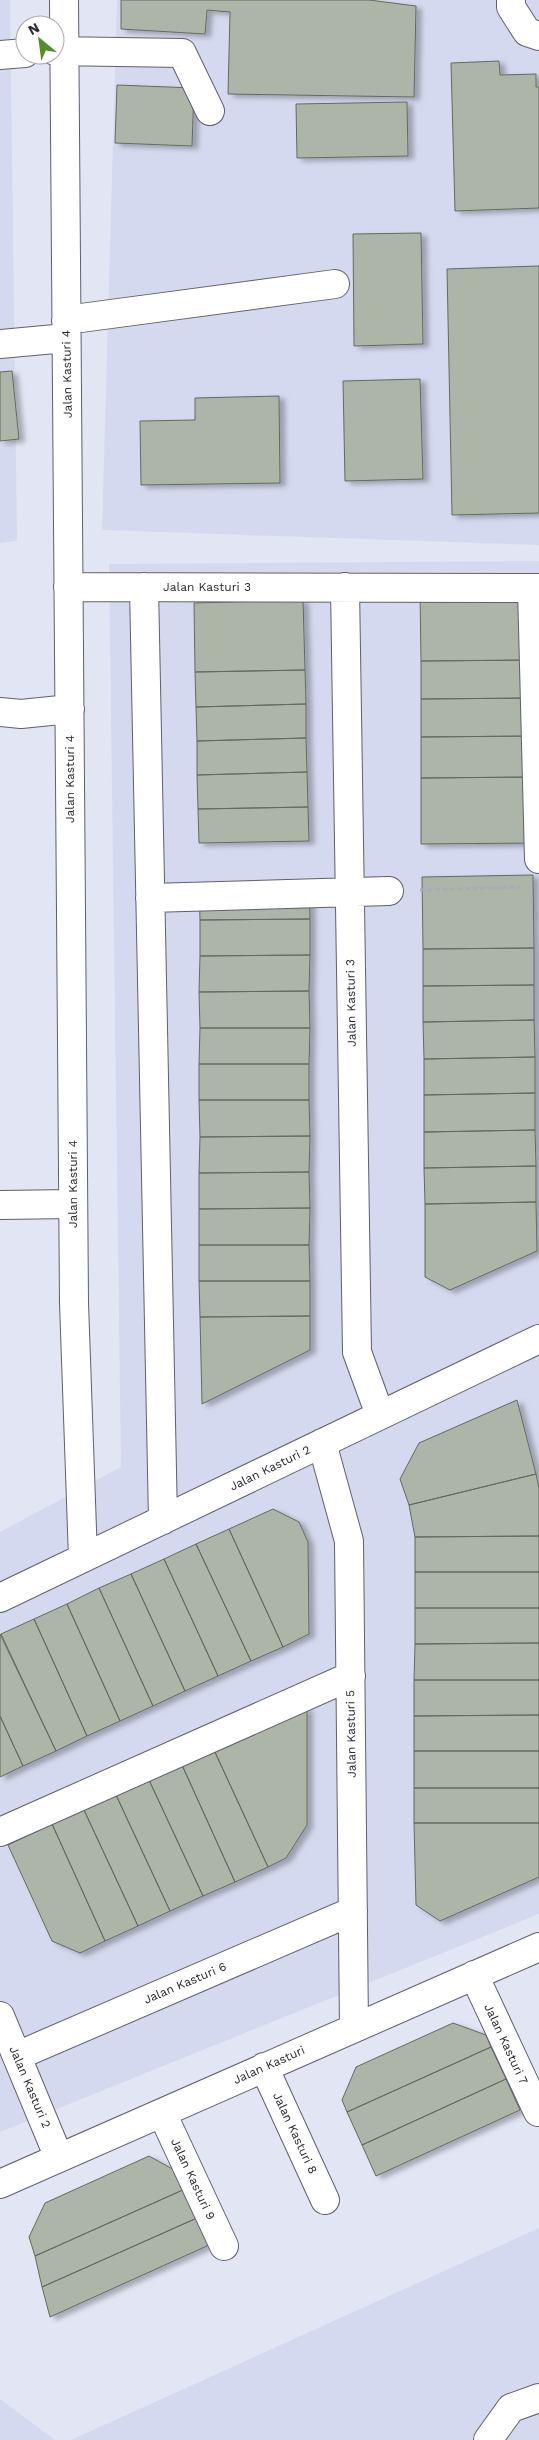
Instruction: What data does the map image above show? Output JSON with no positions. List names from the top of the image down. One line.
{"streets":{"street":["Jalan Kasturi 4","Jalan Kasturi 3","Jalan Kasturi 2","Jalan Kasturi 5","Jalan Kasturi 6","Jalan Kasturi 7","Jalan Kasturi","Jalan Kasturi 8","Jalan Kasturi 9"]},"crossings":[["Jalan Kasturi 4","Jalan Kasturi 3"],["Jalan Kasturi 4","Jalan Kasturi 2"],["Jalan Kasturi 3","Jalan Kasturi 2"],["Jalan Kasturi 2","Jalan Kasturi 5"],["Jalan Kasturi 2","Jalan Kasturi 6"],["Jalan Kasturi 2","Jalan Kasturi"],["Jalan Kasturi 5","Jalan Kasturi 6"],["Jalan Kasturi 5","Jalan Kasturi"],["Jalan Kasturi 7","Jalan Kasturi"],["Jalan Kasturi","Jalan Kasturi 8"],["Jalan Kasturi","Jalan Kasturi 9"]],"north":"top left"}
